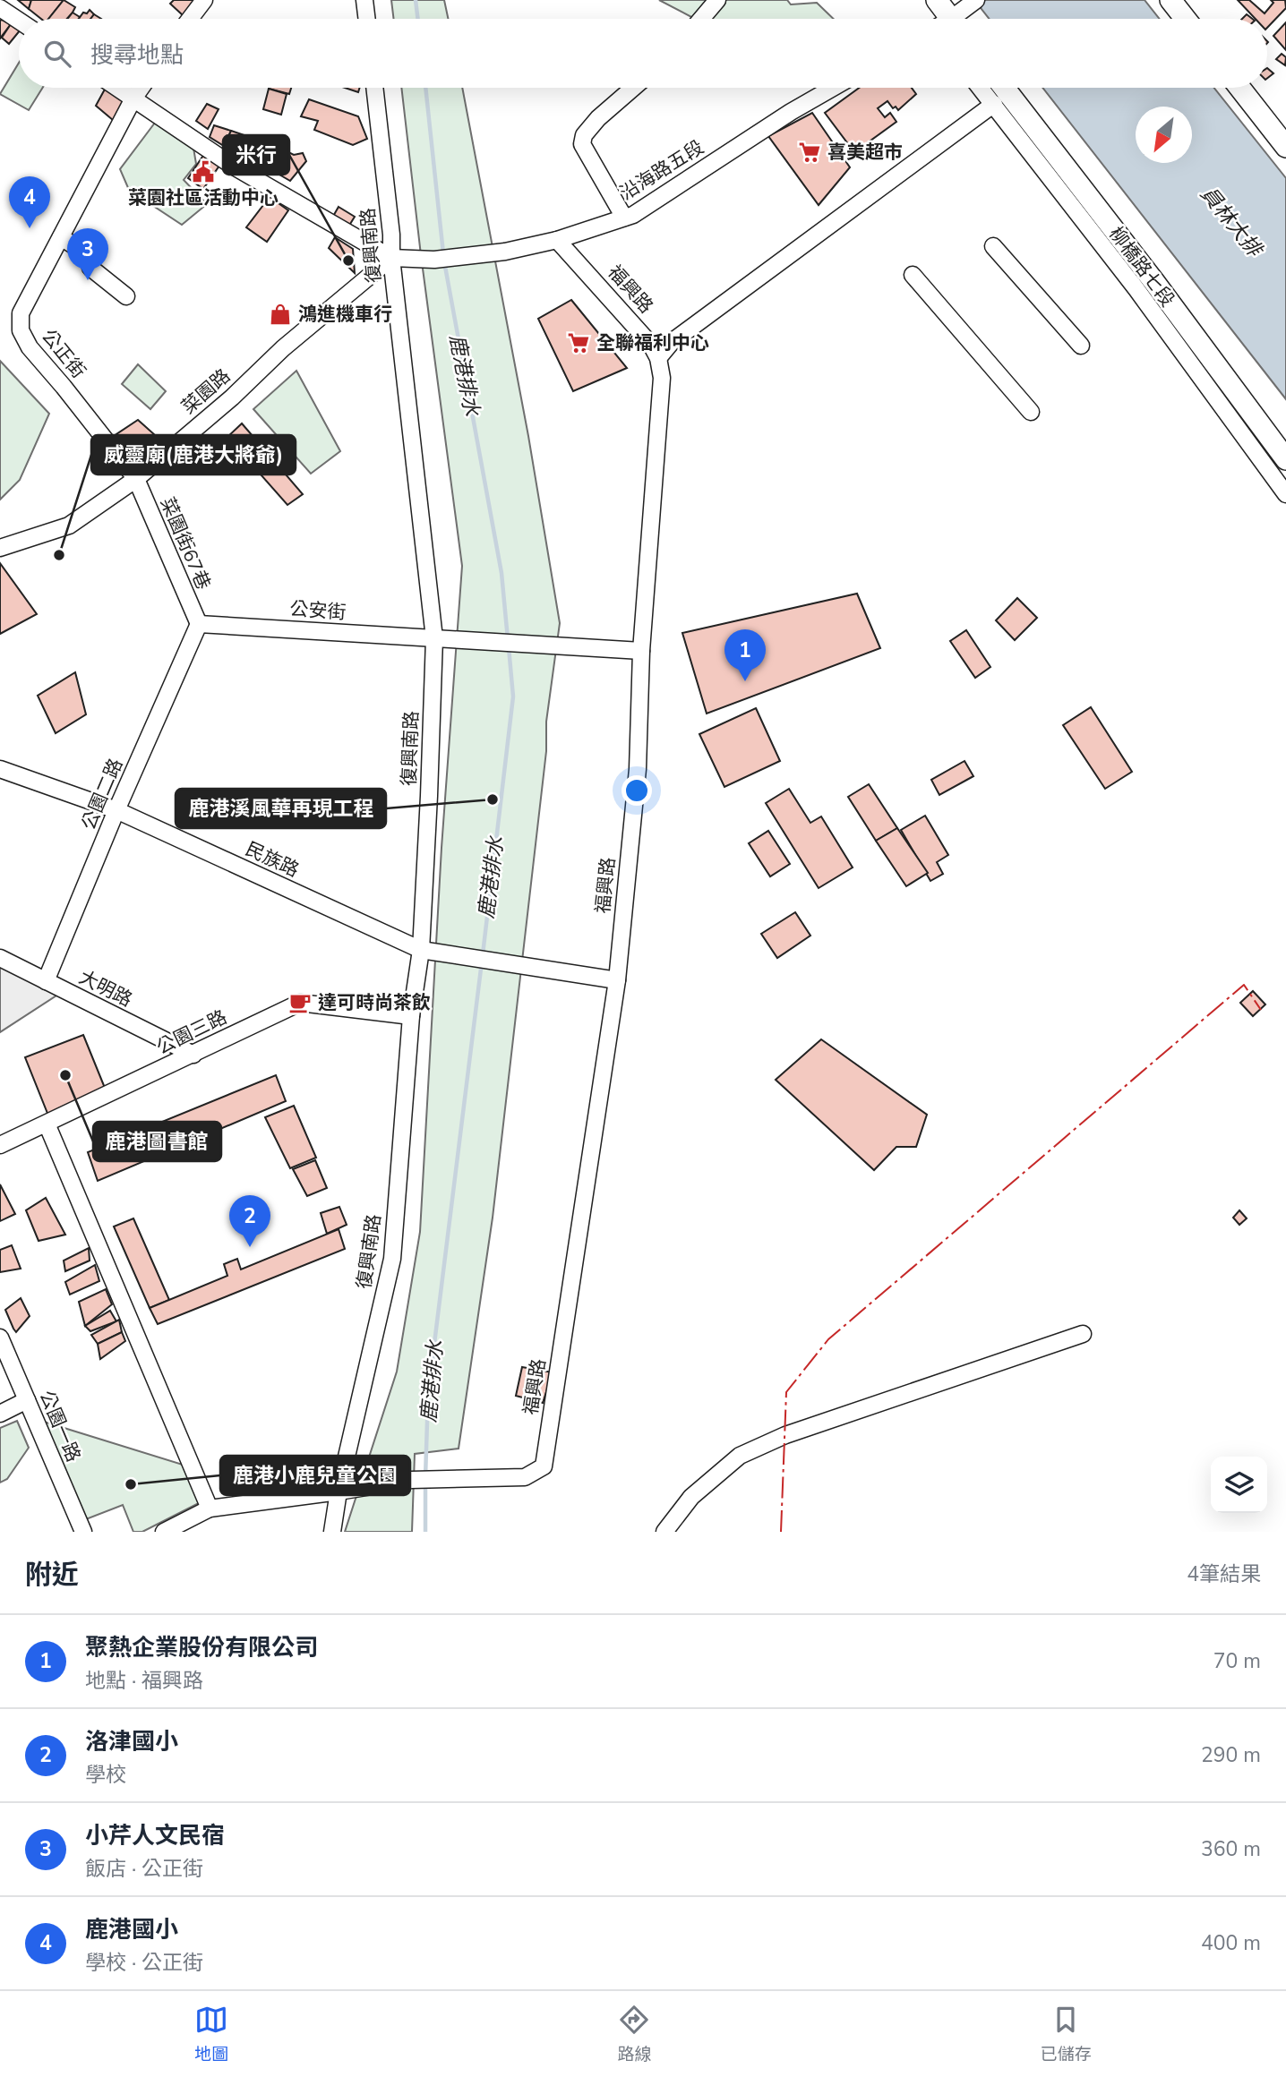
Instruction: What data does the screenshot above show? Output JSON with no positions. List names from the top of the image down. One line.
{"streets":{"main road":["柳橋路七段"],"street":["沿海路五段","復興南路","福興路","公正街","菜園路","菜園街67巷","公安街","公園二路","民族路","大明路","公園三路","公園一路"]},"crossings":[["沿海路五段","復興南路"],["沿海路五段","福興路"],["沿海路五段","菜園路"],["復興南路","福興路"],["復興南路","菜園路"],["復興南路","公安街"],["復興南路","民族路"],["復興南路","公園三路"],["福興路","公安街"],["福興路","民族路"],["公正街","菜園路"],["公正街","菜園街67巷"],["菜園路","菜園街67巷"],["菜園街67巷","公安街"],["菜園街67巷","公園二路"],["公安街","公園二路"],["公園二路","民族路"],["公園二路","大明路"],["大明路","公園三路"]],"water":["員林大排","鹿港排水"],"places":{"supermarket":["喜美超市","全聯福利中心"],"public building":["菜園社區活動中心"],"other":["米行","威靈廟(鹿港大將爺)","鹿港溪風華再現工程","鹿港圖書館","鹿港小鹿兒童公園"],"shop":["鴻進機車行"],"cafe":["達可時尚茶飲"]},"north":"bottom left","page":{"search":"搜尋地點","pins":["4","3","1","2"],"heading":["附近","4筆結果"],"list":[{"mark":"1","name":"聚熱企業股份有限公司","note":"地點 · 福興路","value":"70 m"},{"mark":"2","name":"洛津國小","note":"學校","value":"290 m"},{"mark":"3","name":"小芹人文民宿","note":"飯店 · 公正街","value":"360 m"},{"mark":"4","name":"鹿港國小","note":"學校 · 公正街","value":"400 m"}],"nav":["地圖","路線","已儲存"]}}
